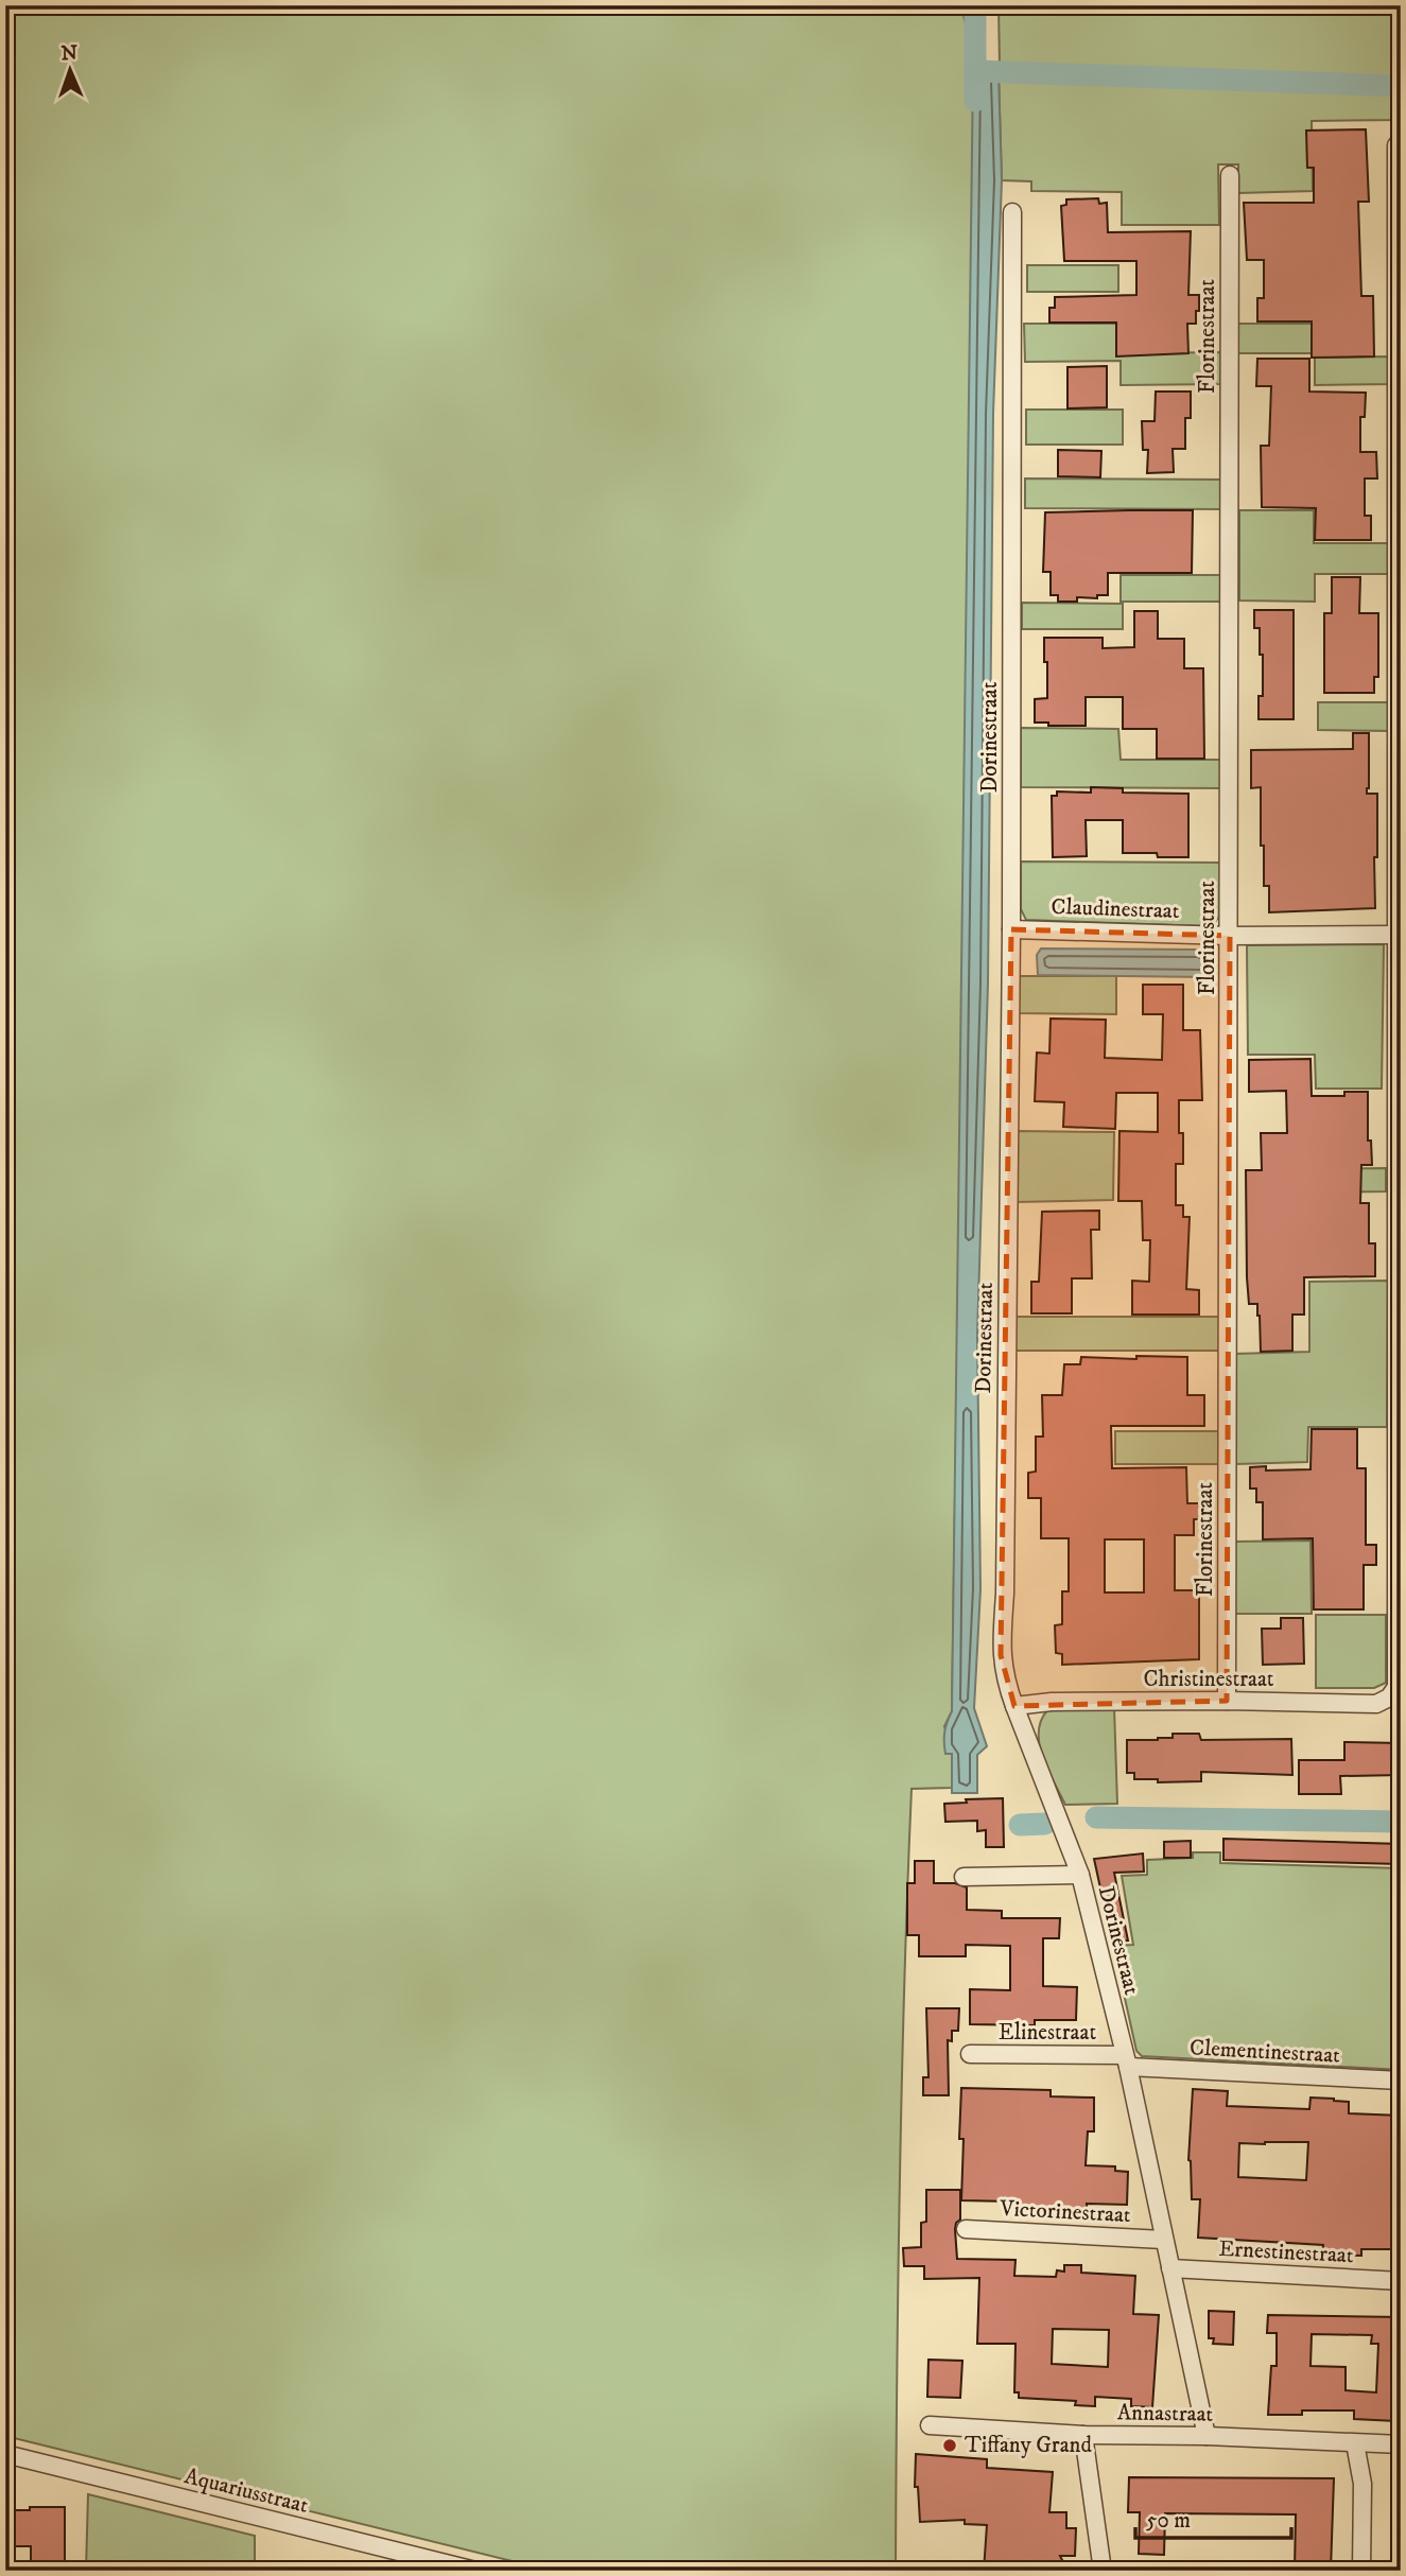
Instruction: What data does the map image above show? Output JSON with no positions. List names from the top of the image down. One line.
{"streets":{"street":["Florinestraat","Dorinestraat","Claudinestraat","Christinestraat","Elinestraat","Clementinestraat","Victorinestraat","Ernestinestraat","Annastraat","Aquariusstraat"]},"crossings":[["Florinestraat","Claudinestraat"],["Florinestraat","Christinestraat"],["Dorinestraat","Claudinestraat"],["Dorinestraat","Christinestraat"],["Dorinestraat","Elinestraat"],["Dorinestraat","Clementinestraat"],["Dorinestraat","Victorinestraat"],["Dorinestraat","Ernestinestraat"],["Dorinestraat","Annastraat"],["Claudinestraat","Christinestraat"],["Elinestraat","Clementinestraat"]],"places":["Tiffany Grand"],"scale_bar":"50 m","north":"top"}
